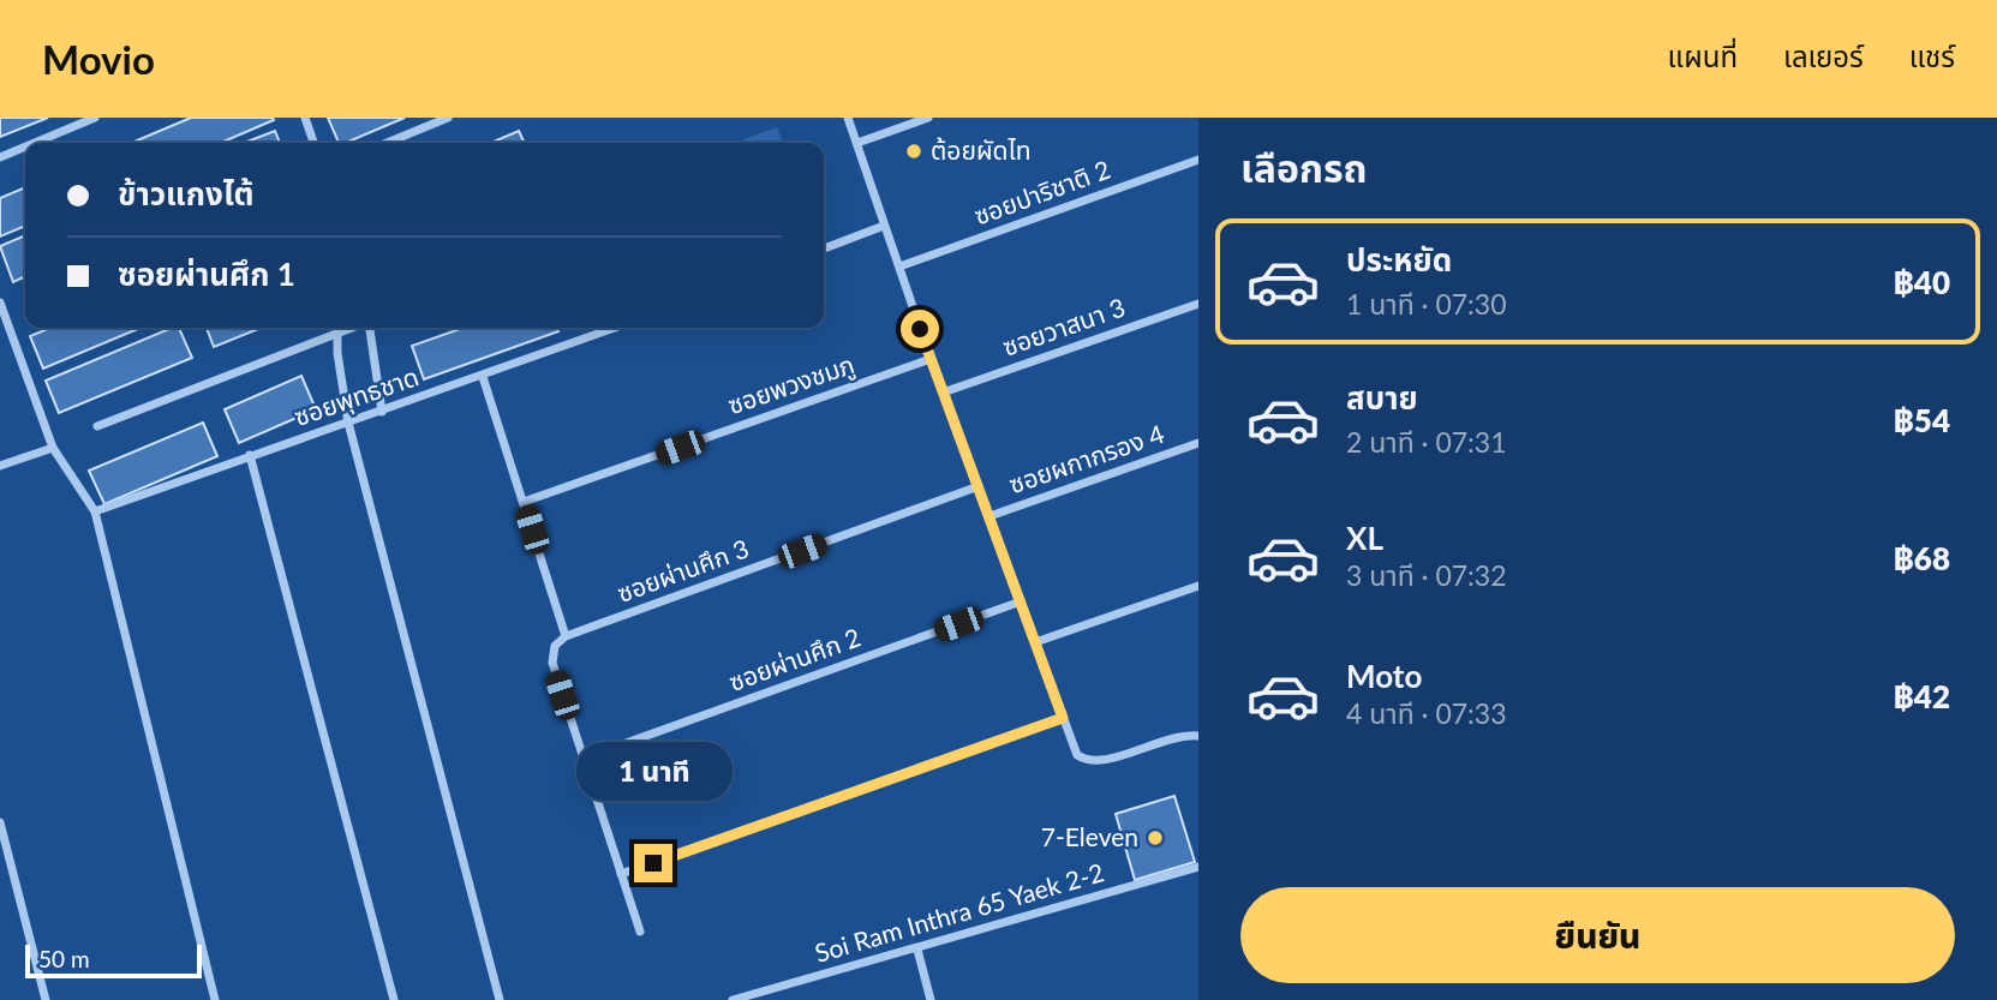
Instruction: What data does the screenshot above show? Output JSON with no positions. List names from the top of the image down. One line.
{"streets":{"street":["ซอยปาริชาติ 2","ซอยวาสนา 3","ซอยพวงชมภู","ซอยพุทธชาด","ซอยผกากรอง 4","ซอยผ่านศึก 3","ซอยผ่านศึก 2","Soi Ram Inthra 65 Yaek 2-2"]},"crossings":[["ซอยผ่านศึก 3","ซอยผ่านศึก 2"]],"places":["ต้อยผัดไท","7-Eleven"],"scale_bar":"50 m","page":{"header":"Movio","nav":["แผนที่","เลเยอร์","แชร์"],"heading":"เลือกรถ","banner":["ข้าวแกงไต้","ซอยผ่านศึก 1"],"list":[{"name":"ประหยัด","note":"1 นาที · 07:30","value":"฿40"},{"name":"สบาย","note":"2 นาที · 07:31","value":"฿54"},{"name":"XL","note":"3 นาที · 07:32","value":"฿68"},{"name":"Moto","note":"4 นาที · 07:33","value":"฿42"}],"bubble":"1 นาที","buttons":"ยืนยัน","scale":"50 m"}}
